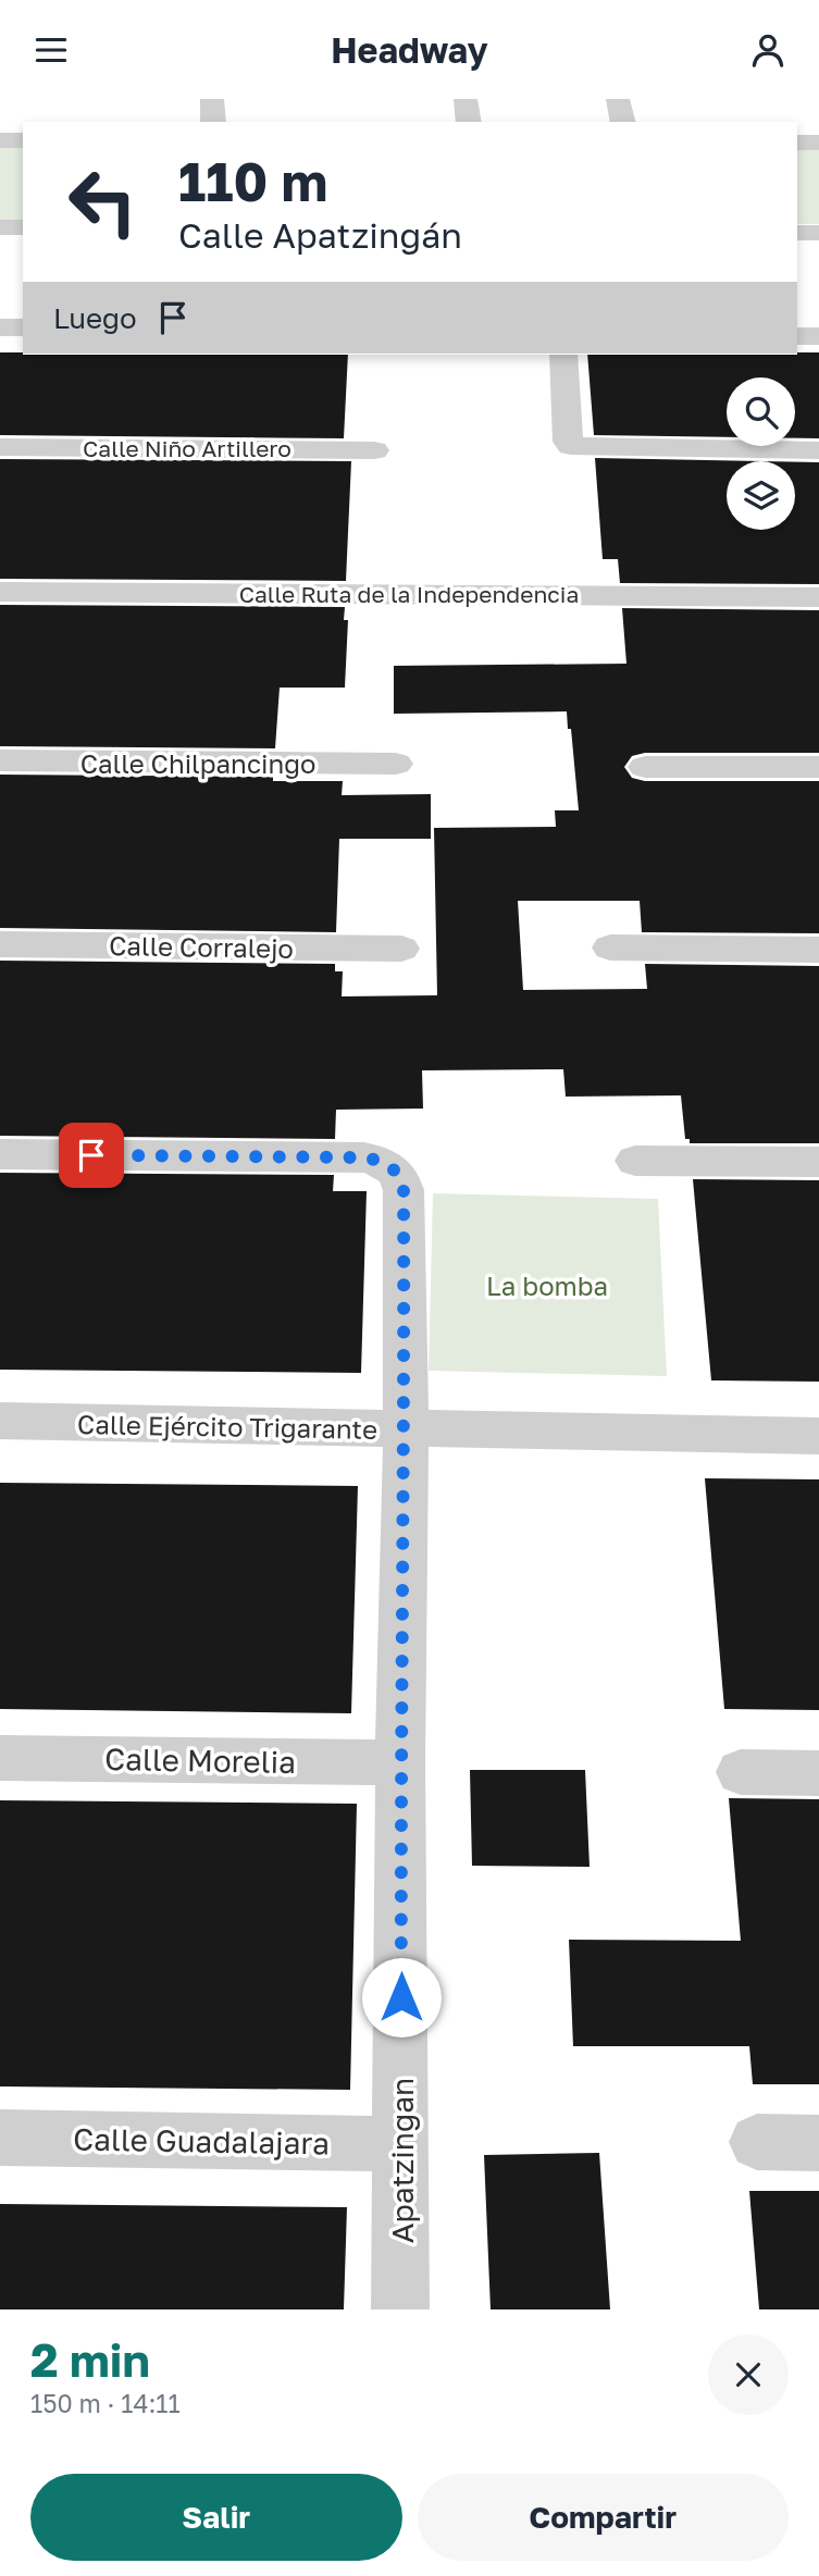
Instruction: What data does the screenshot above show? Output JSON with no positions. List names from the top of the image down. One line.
{"streets":{"street":["Calle Niño Artillero","Calle Ruta de la Independencia","Calle Chilpancingo","Calle Corralejo","Calle Ejército Trigarante","Calle Morelia","Calle Guadalajara","Apatzingan"]},"crossings":[["Calle Ejército Trigarante","Apatzingan"],["Calle Morelia","Apatzingan"],["Calle Guadalajara","Apatzingan"]],"parks":["La bomba"],"page":{"header":"Headway","turn":["110 m","Calle Apatzingán"],"then":"Luego","heading":["2 min","150 m · 14:11"],"buttons":["Salir","Compartir"]}}
